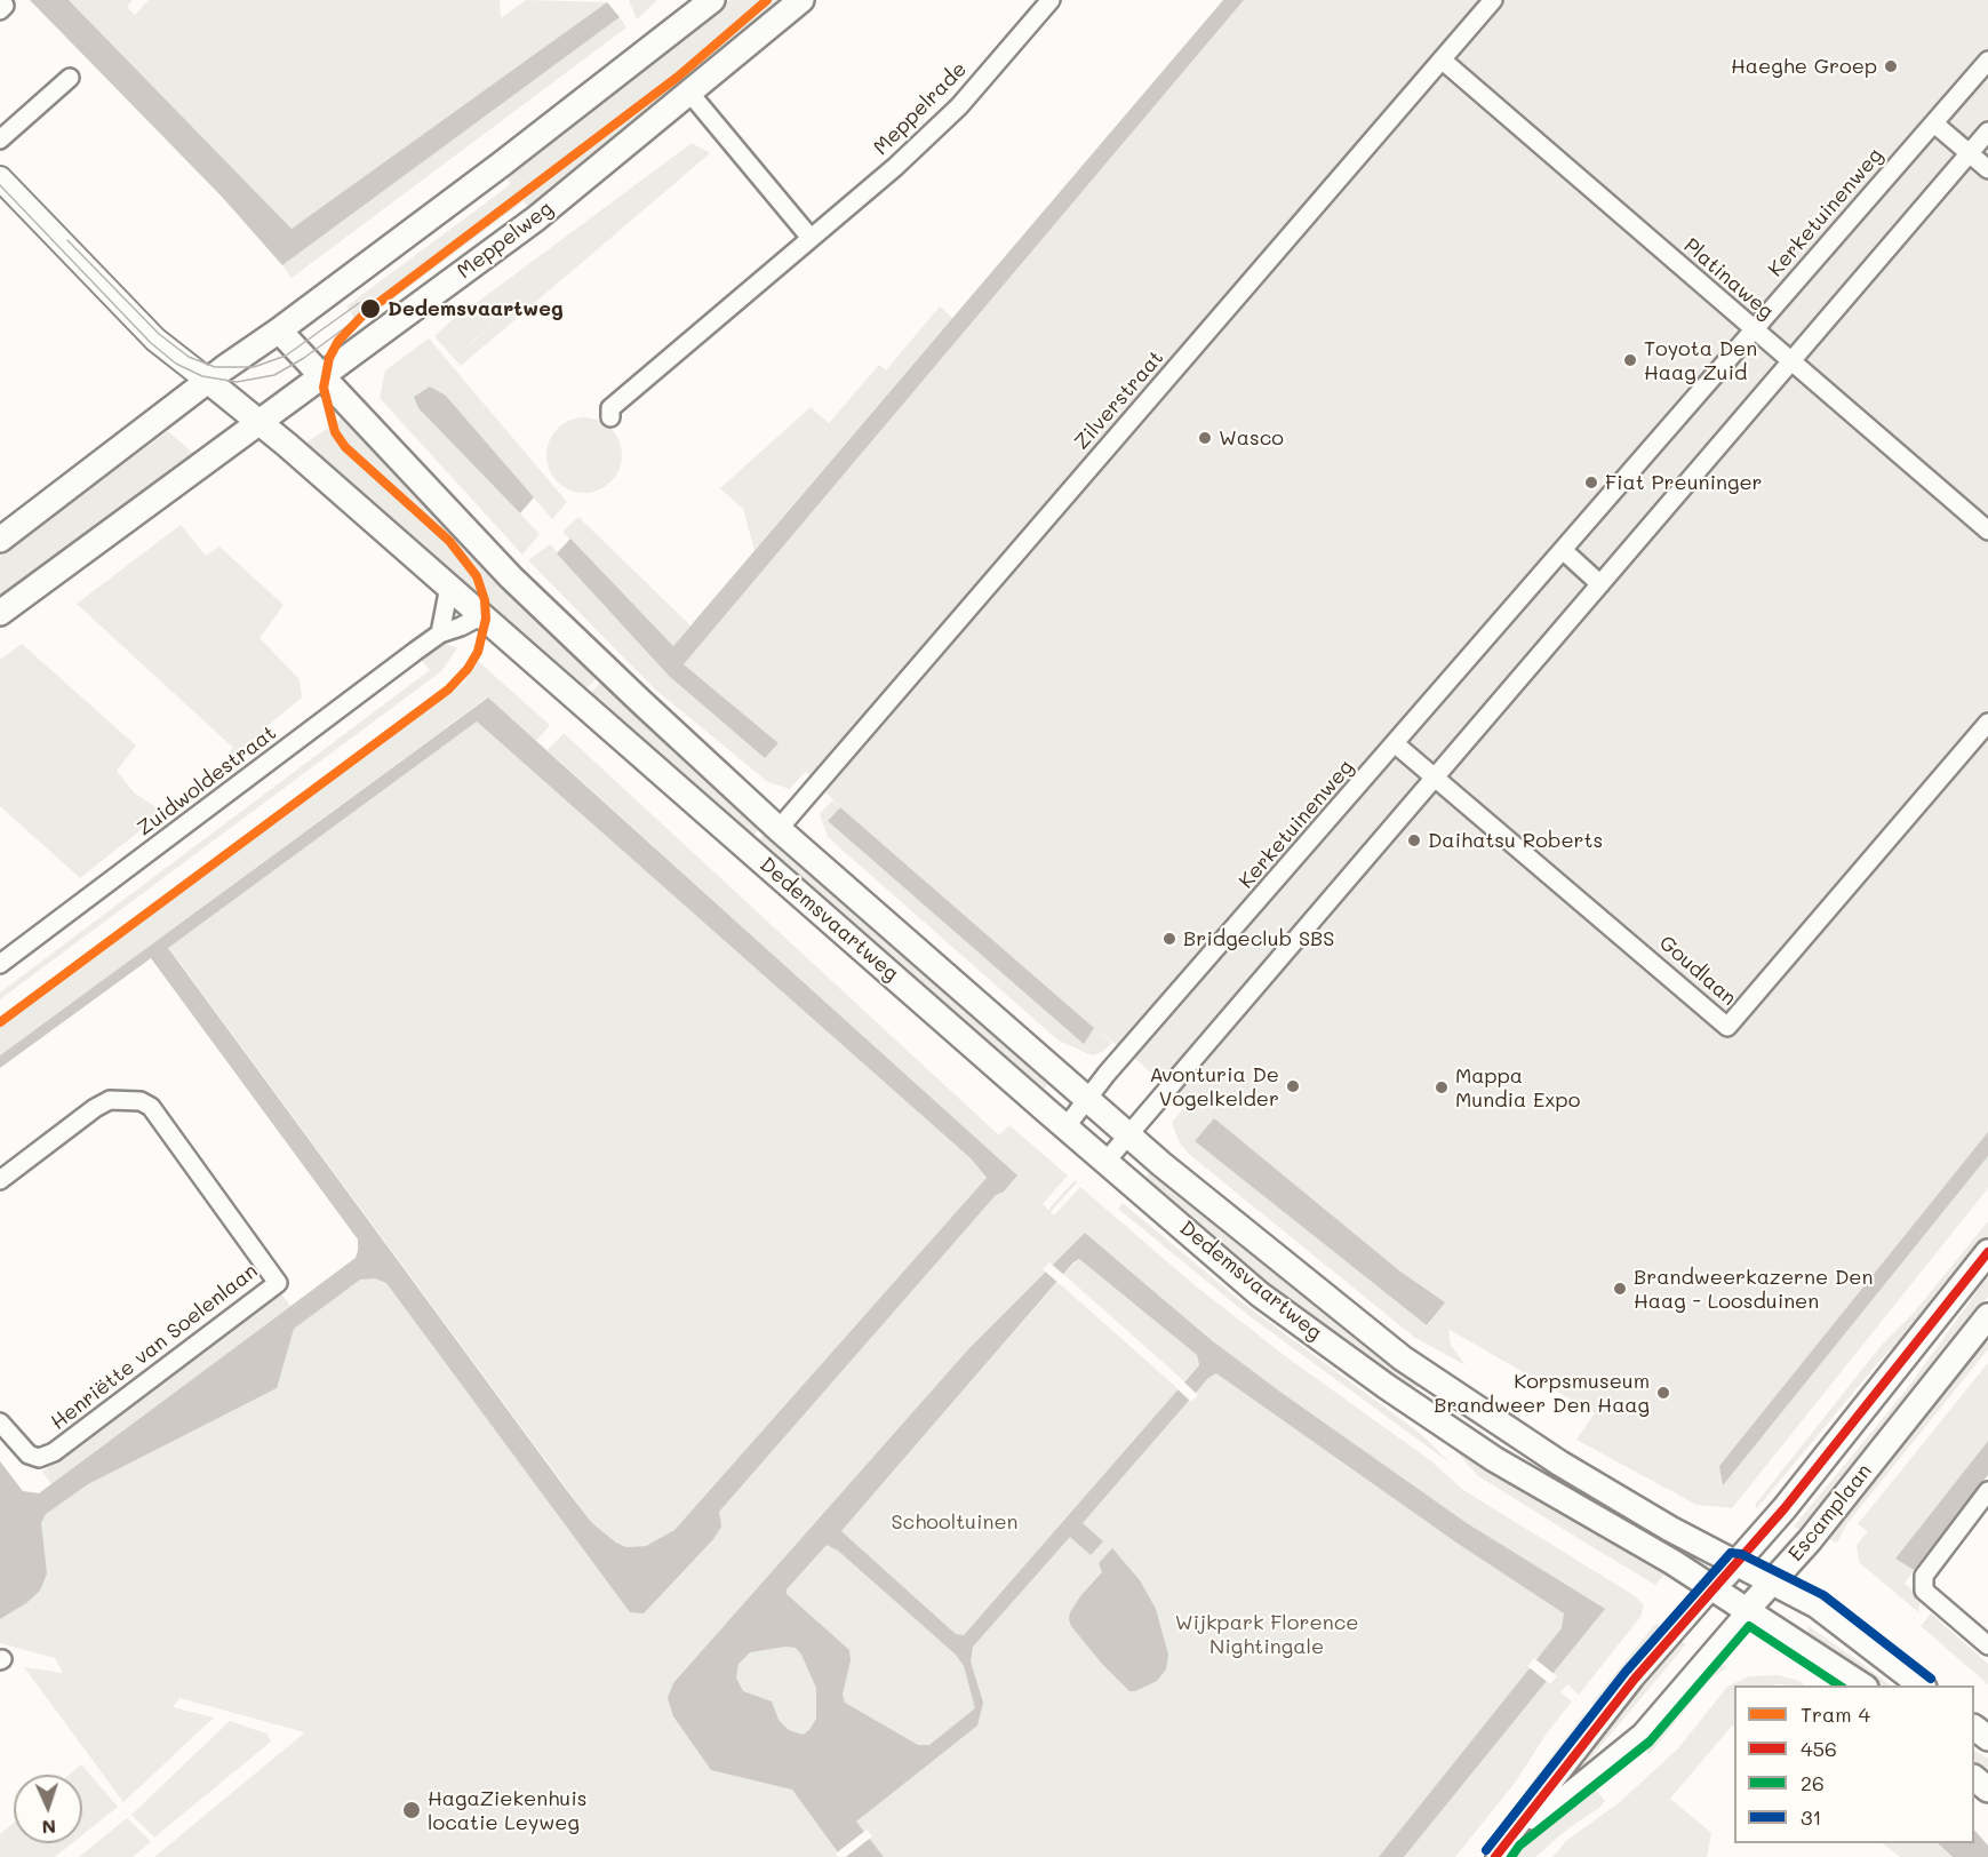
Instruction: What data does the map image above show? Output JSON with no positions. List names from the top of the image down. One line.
{"streets":{"main road":["Meppelweg","Dedemsvaartweg","Escamplaan"],"street":["Meppelrade","Kerketuinenweg","Platinaweg","Zilverstraat","Zuidwoldestraat","Goudlaan","Henriëtte van Soelenlaan"]},"crossings":[["Kerketuinenweg","Platinaweg"],["Kerketuinenweg","Dedemsvaartweg"],["Kerketuinenweg","Goudlaan"],["Meppelweg","Dedemsvaartweg"],["Platinaweg","Zilverstraat"],["Zilverstraat","Dedemsvaartweg"],["Zuidwoldestraat","Dedemsvaartweg"],["Dedemsvaartweg","Escamplaan"]],"parks":["Schooltuinen","Wijkpark Florence Nightingale"],"places":["Haeghe Groep","Dedemsvaartweg","Toyota Den Haag Zuid","Wasco","Fiat Preuninger","Daihatsu Roberts","Bridgeclub SBS","Avonturia De Vogelkelder","Mappa Mundia Expo","Brandweerkazerne Den Haag - Loosduinen","Korpsmuseum Brandweer Den Haag","HagaZiekenhuis locatie Leyweg"],"lines":["tram line 4","transit line 456","transit line 31","transit line 26"],"legend":["Tram 4","456","26","31"],"north":"bottom"}
